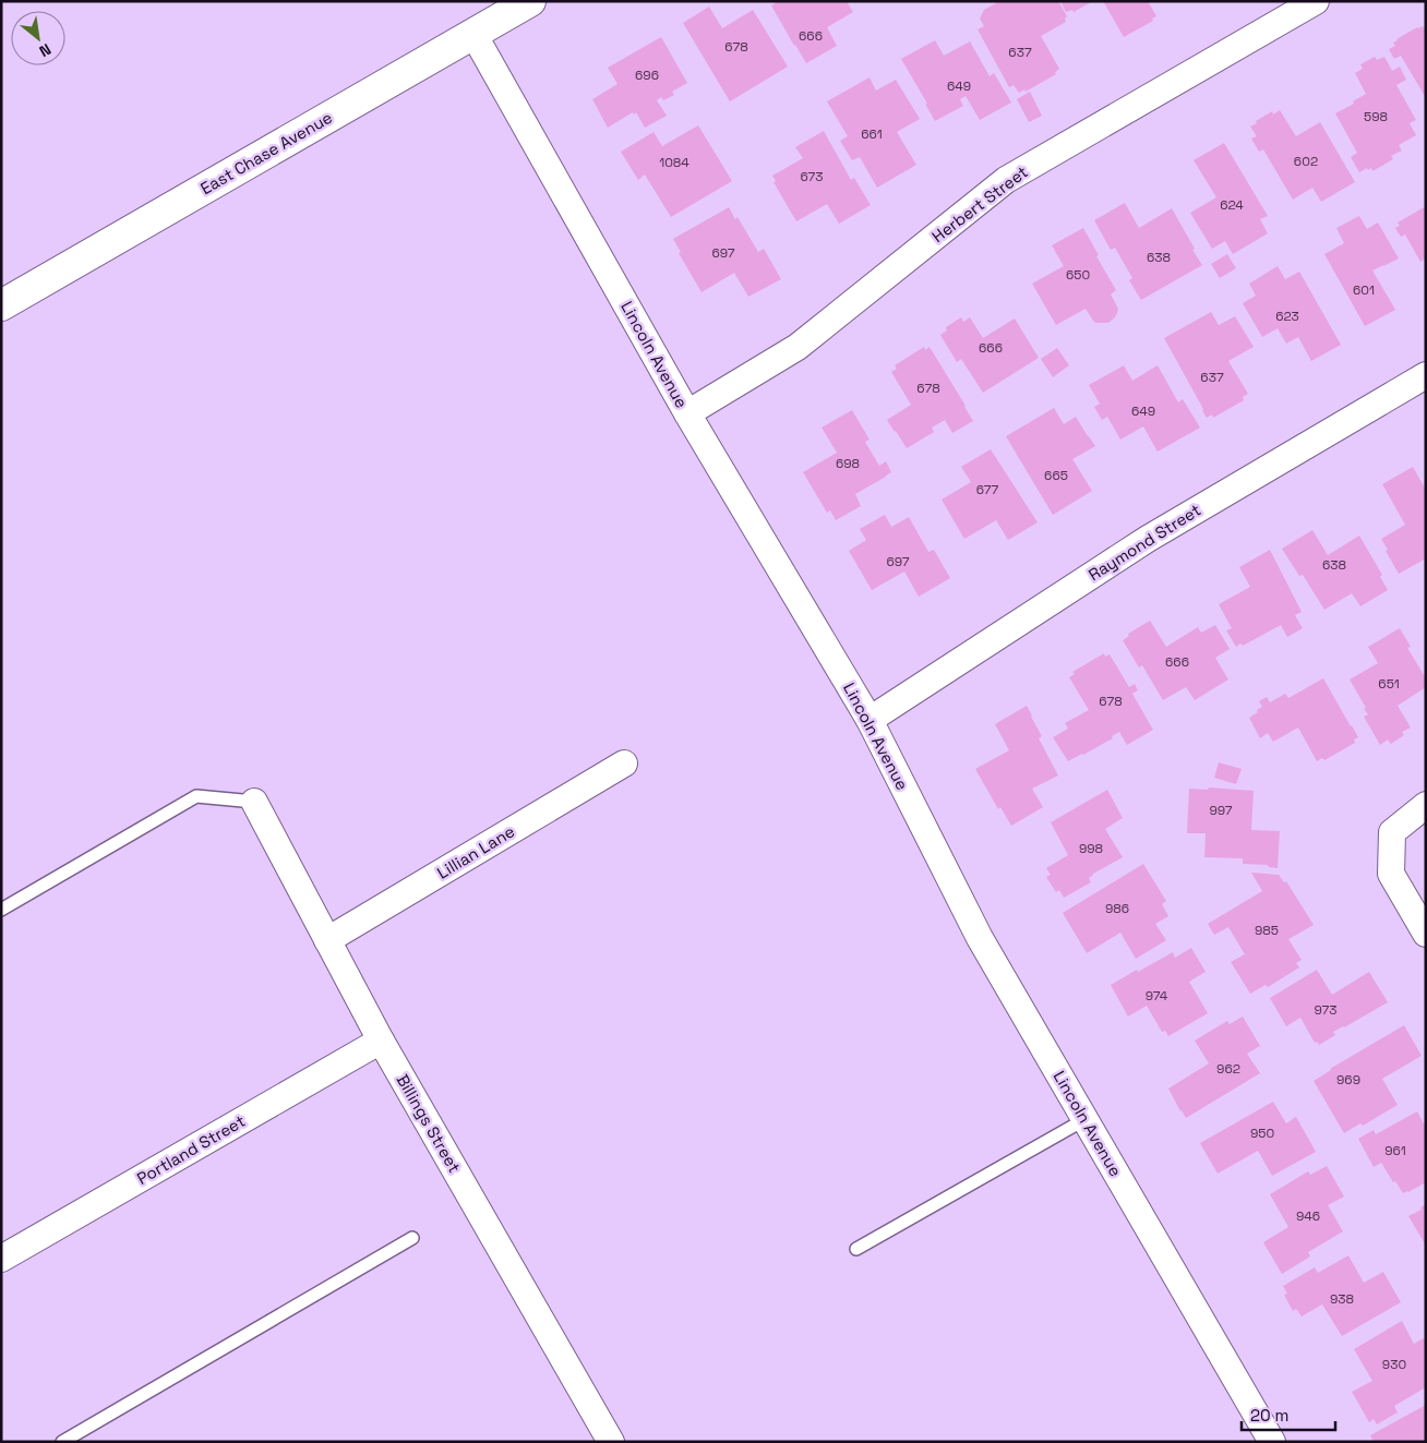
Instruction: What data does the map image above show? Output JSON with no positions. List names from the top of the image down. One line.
{"streets":{"main road":["East Chase Avenue"],"street":["Herbert Street","Lincoln Avenue","Raymond Street","Lillian Lane","Billings Street","Portland Street"]},"crossings":[["East Chase Avenue","Lincoln Avenue"],["Herbert Street","Lincoln Avenue"],["Lincoln Avenue","Raymond Street"],["Lillian Lane","Billings Street"],["Billings Street","Portland Street"]],"house_numbers":["666","678","637","696","649","598","661","602","1084","673","624","697","638","650","601","623","666","637","678","649","698","665","677","697","638","666","651","678","997","998","986","985","974","973","962","969","950","961","946","938","930"],"scale_bar":"20 m","north":"bottom right"}
